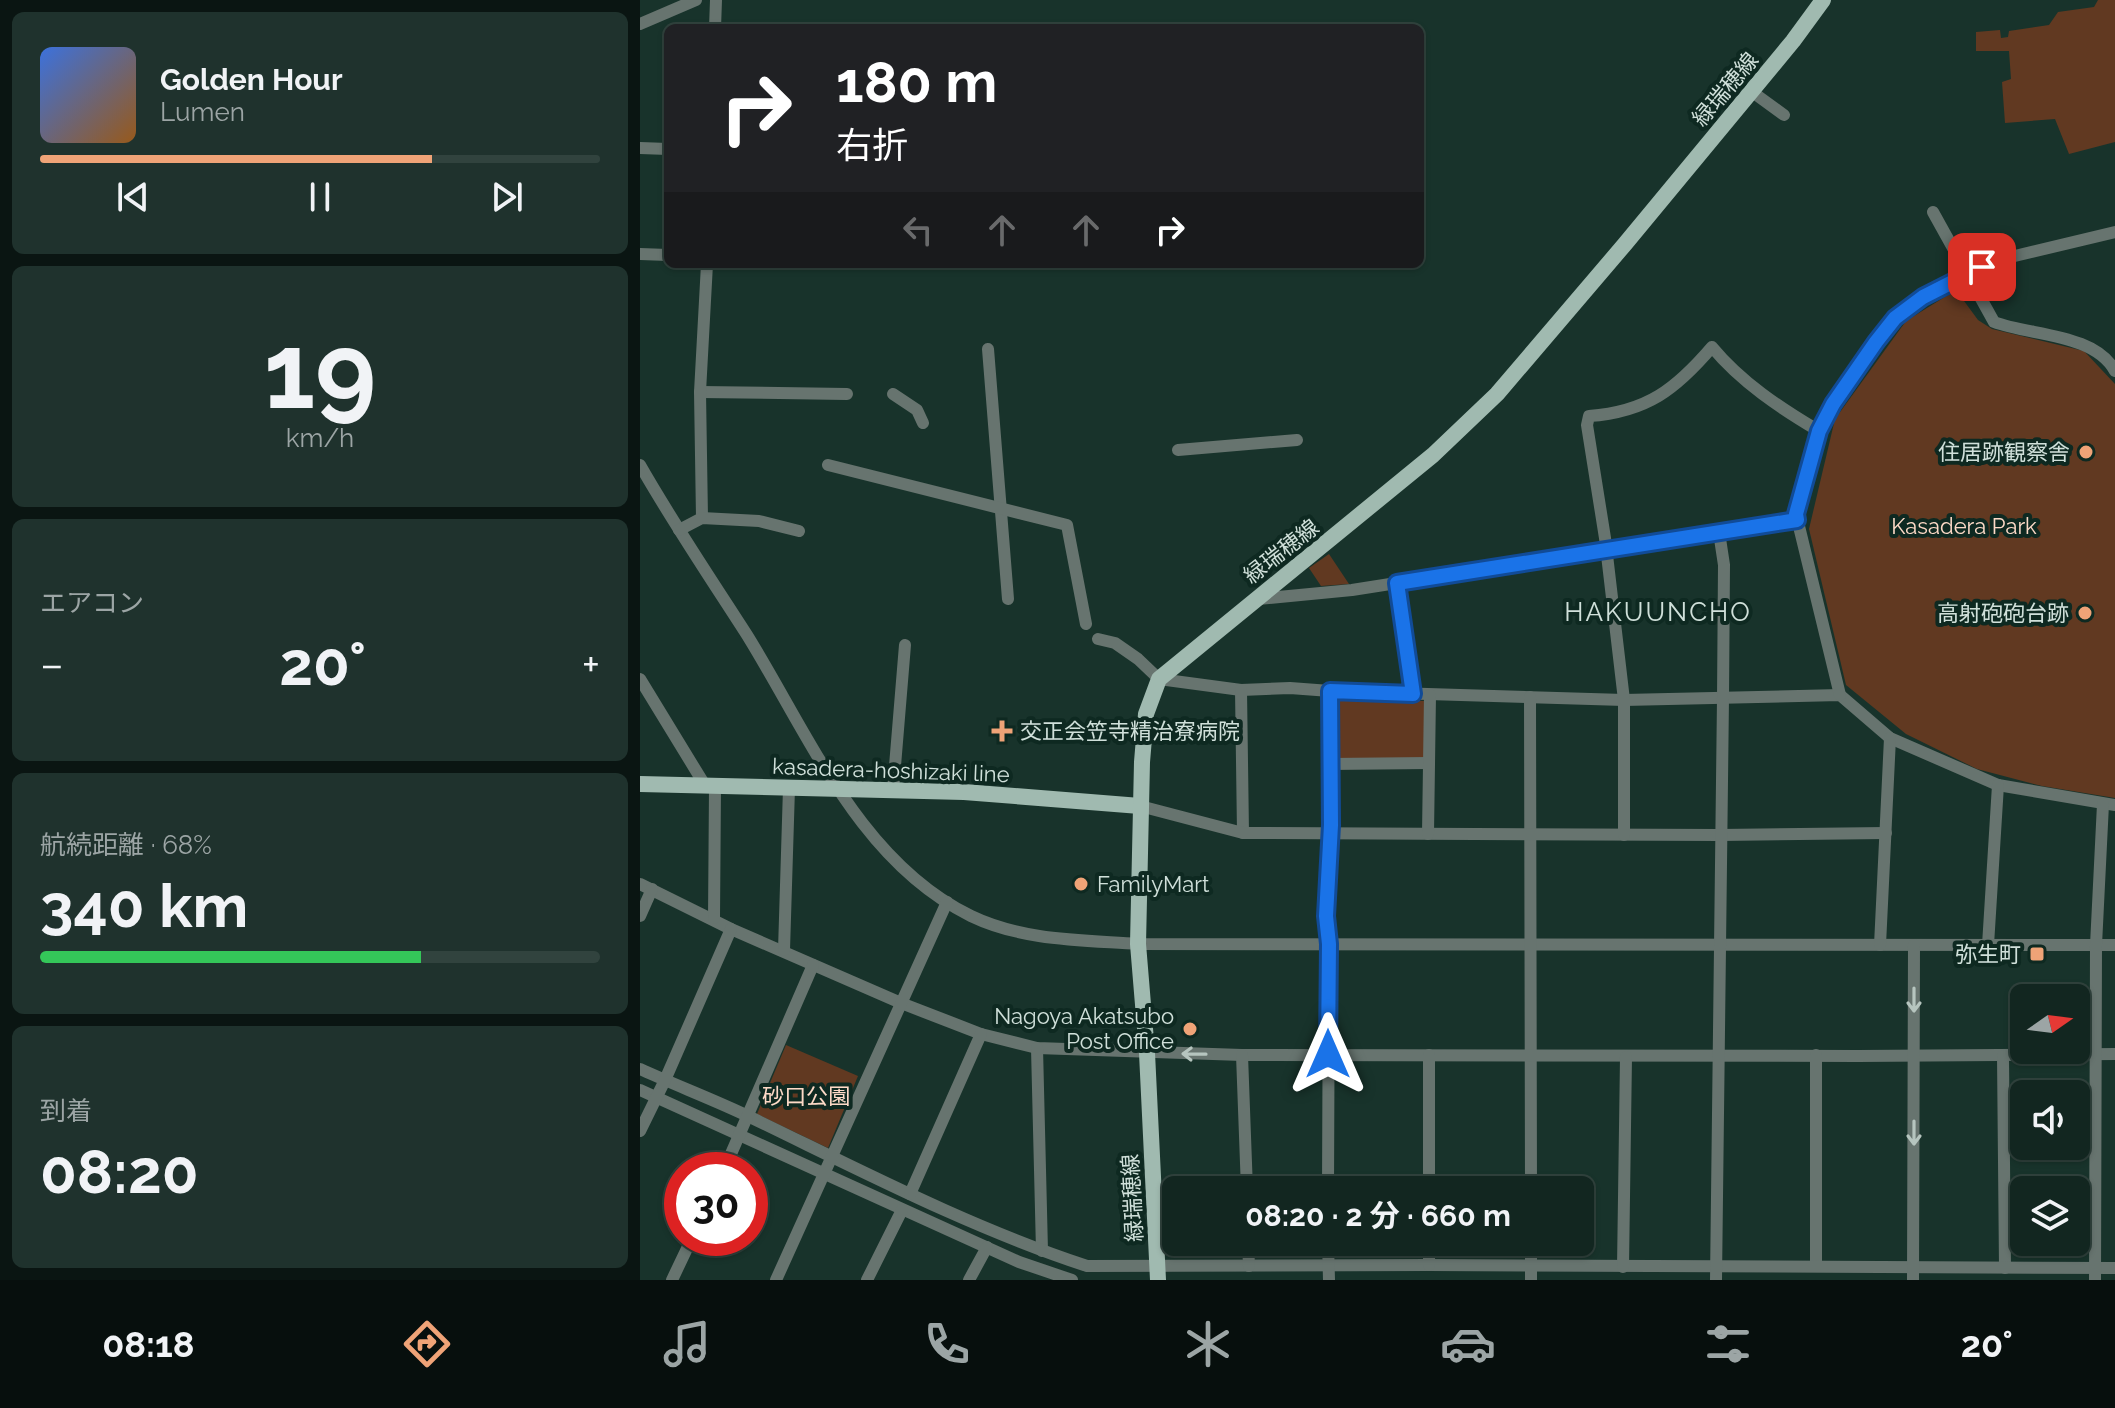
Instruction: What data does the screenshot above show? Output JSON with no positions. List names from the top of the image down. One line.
{"streets":{"main road":["緑瑞穂線","kasadera-hoshizaki line"]},"crossings":[["緑瑞穂線","kasadera-hoshizaki line"]],"districts":["HAKUUNCHO"],"parks":["Kasadera Park","砂口公園"],"places":{"other":["住居跡観察舎","高射砲砲台跡","FamilyMart","Nagoya Akatsubo Post Office"],"health":["交正会笠寺精治寮病院"],"transit":["弥生町"]},"north":"right","page":{"turn":["180 m","右折"],"song":["Golden Hour","Lumen"],"tile":[["19","km/h"],"エアコン",["航続距離 · 68%","340 km"],["到着","08:20"]],"heat":["−","20°","+"],"limit":"30","trip":"08:20 · 2 分 · 660 m","tabs":["08:18","20°"]}}
